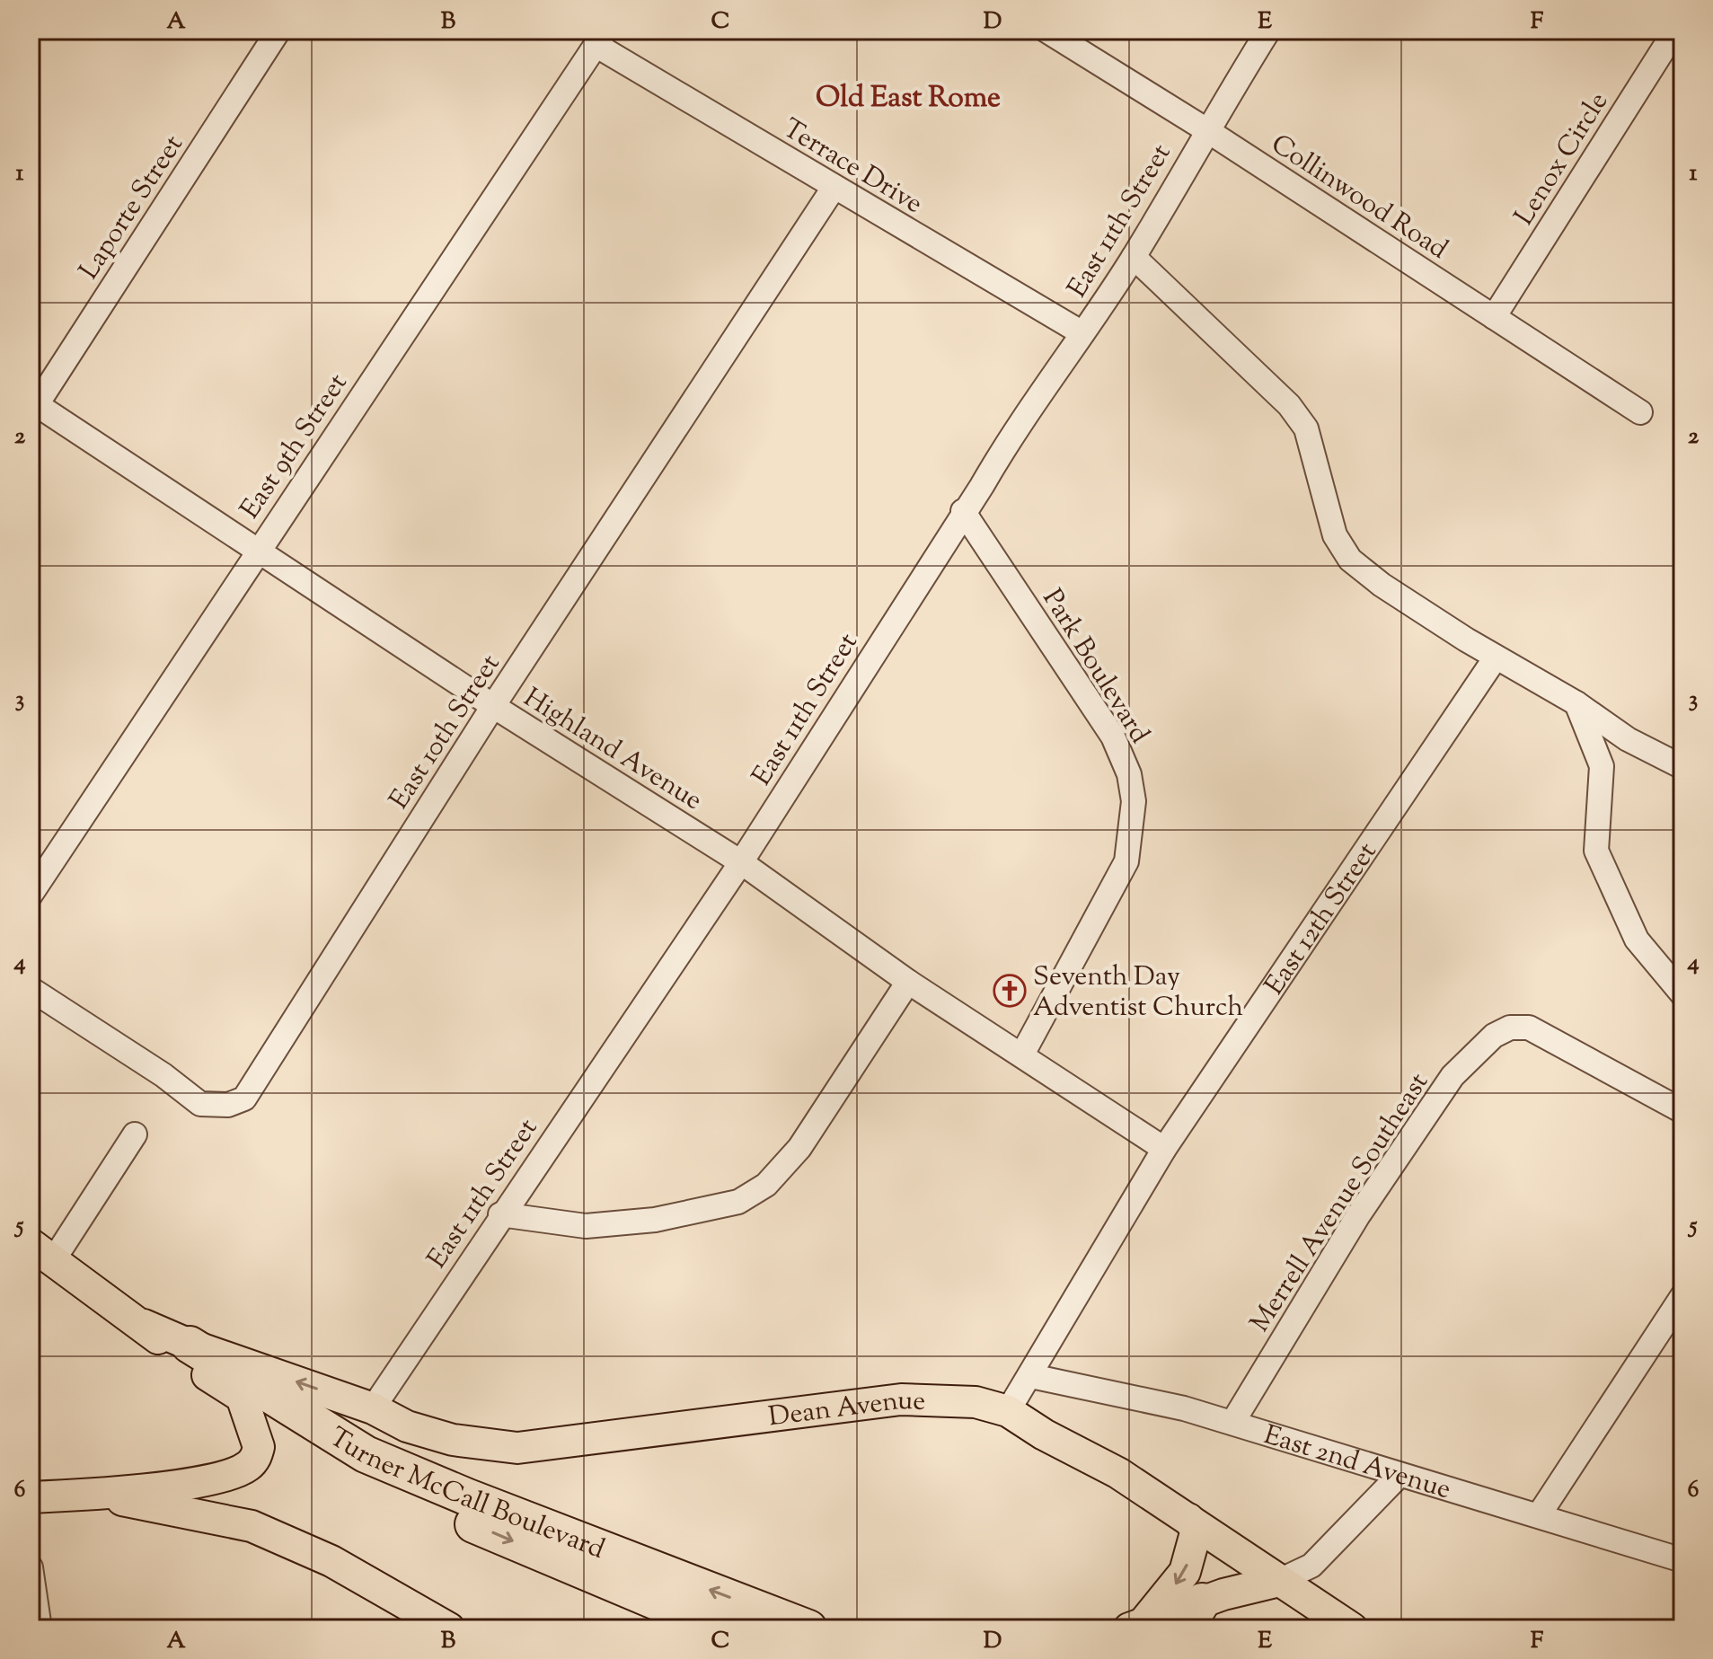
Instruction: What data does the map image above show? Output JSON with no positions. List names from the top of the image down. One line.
{"streets":{"highway":["Turner McCall Boulevard"],"main road":["Dean Avenue"],"street":["Lenox Circle","Terrace Drive","Collinwood Road","Laporte Street","East 11th Street","East 9th Street","Park Boulevard","East 10th Street","Highland Avenue","East 12th Street","Merrell Avenue Southeast","East 2nd Avenue"]},"crossings":[["Lenox Circle","Collinwood Road"],["Terrace Drive","East 11th Street"],["Terrace Drive","East 9th Street"],["Terrace Drive","East 10th Street"],["Collinwood Road","East 11th Street"],["Laporte Street","Highland Avenue"],["East 11th Street","Park Boulevard"],["East 11th Street","Highland Avenue"],["East 11th Street","Dean Avenue"],["East 9th Street","Highland Avenue"],["Park Boulevard","Highland Avenue"],["East 10th Street","Highland Avenue"],["Highland Avenue","East 12th Street"],["East 12th Street","Dean Avenue"],["East 12th Street","East 2nd Avenue"],["Merrell Avenue Southeast","East 2nd Avenue"],["Dean Avenue","Turner McCall Boulevard"]],"districts":["Old East Rome"],"places":{"church":["Seventh Day Adventist Church"]},"grid":{"columns":["A","B","C","D","E","F"],"rows":["1","2","3","4","5","6"]}}
